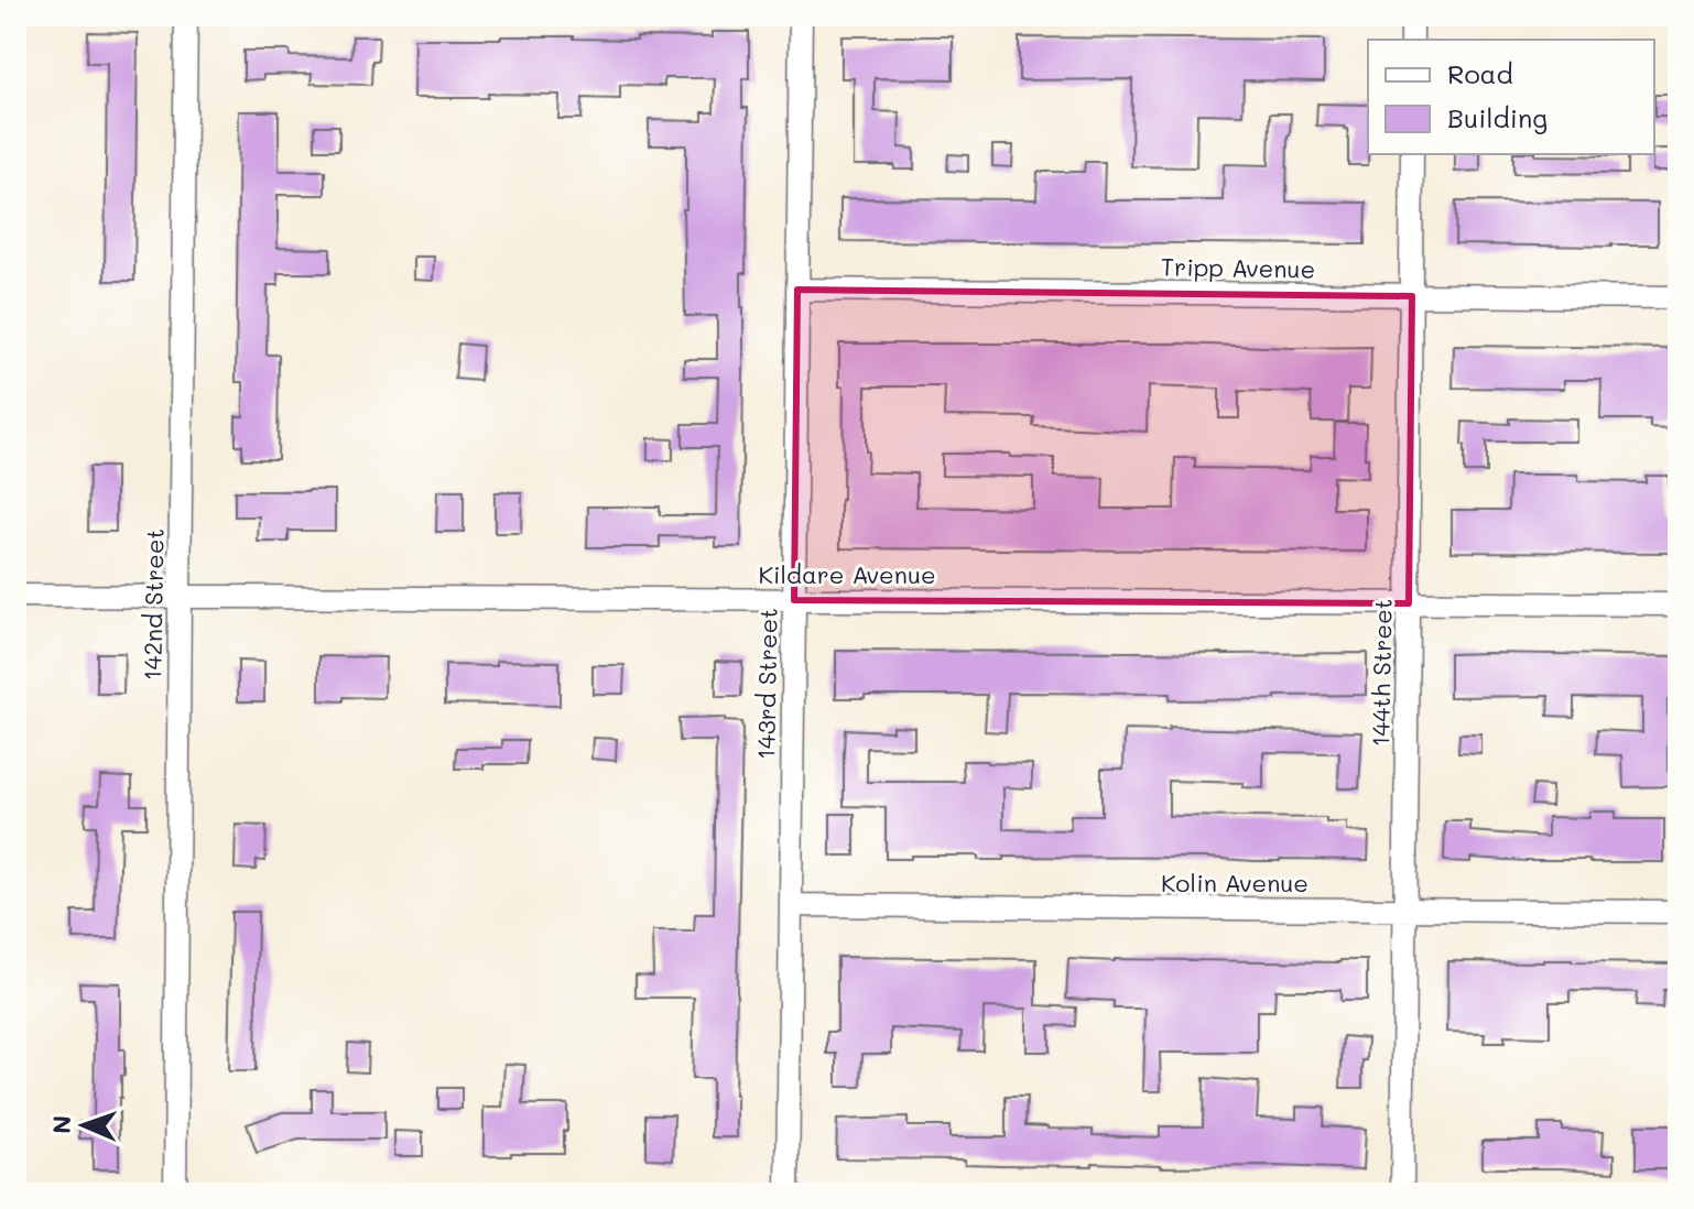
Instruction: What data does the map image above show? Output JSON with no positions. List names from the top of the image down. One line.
{"streets":{"street":["Tripp Avenue","Kildare Avenue","142nd Street","144th Street","143rd Street","Kolin Avenue"]},"crossings":[["Tripp Avenue","144th Street"],["Tripp Avenue","143rd Street"],["Kildare Avenue","142nd Street"],["Kildare Avenue","144th Street"],["Kildare Avenue","143rd Street"],["144th Street","Kolin Avenue"],["143rd Street","Kolin Avenue"]],"legend":["Road","Building"],"north":"left"}
